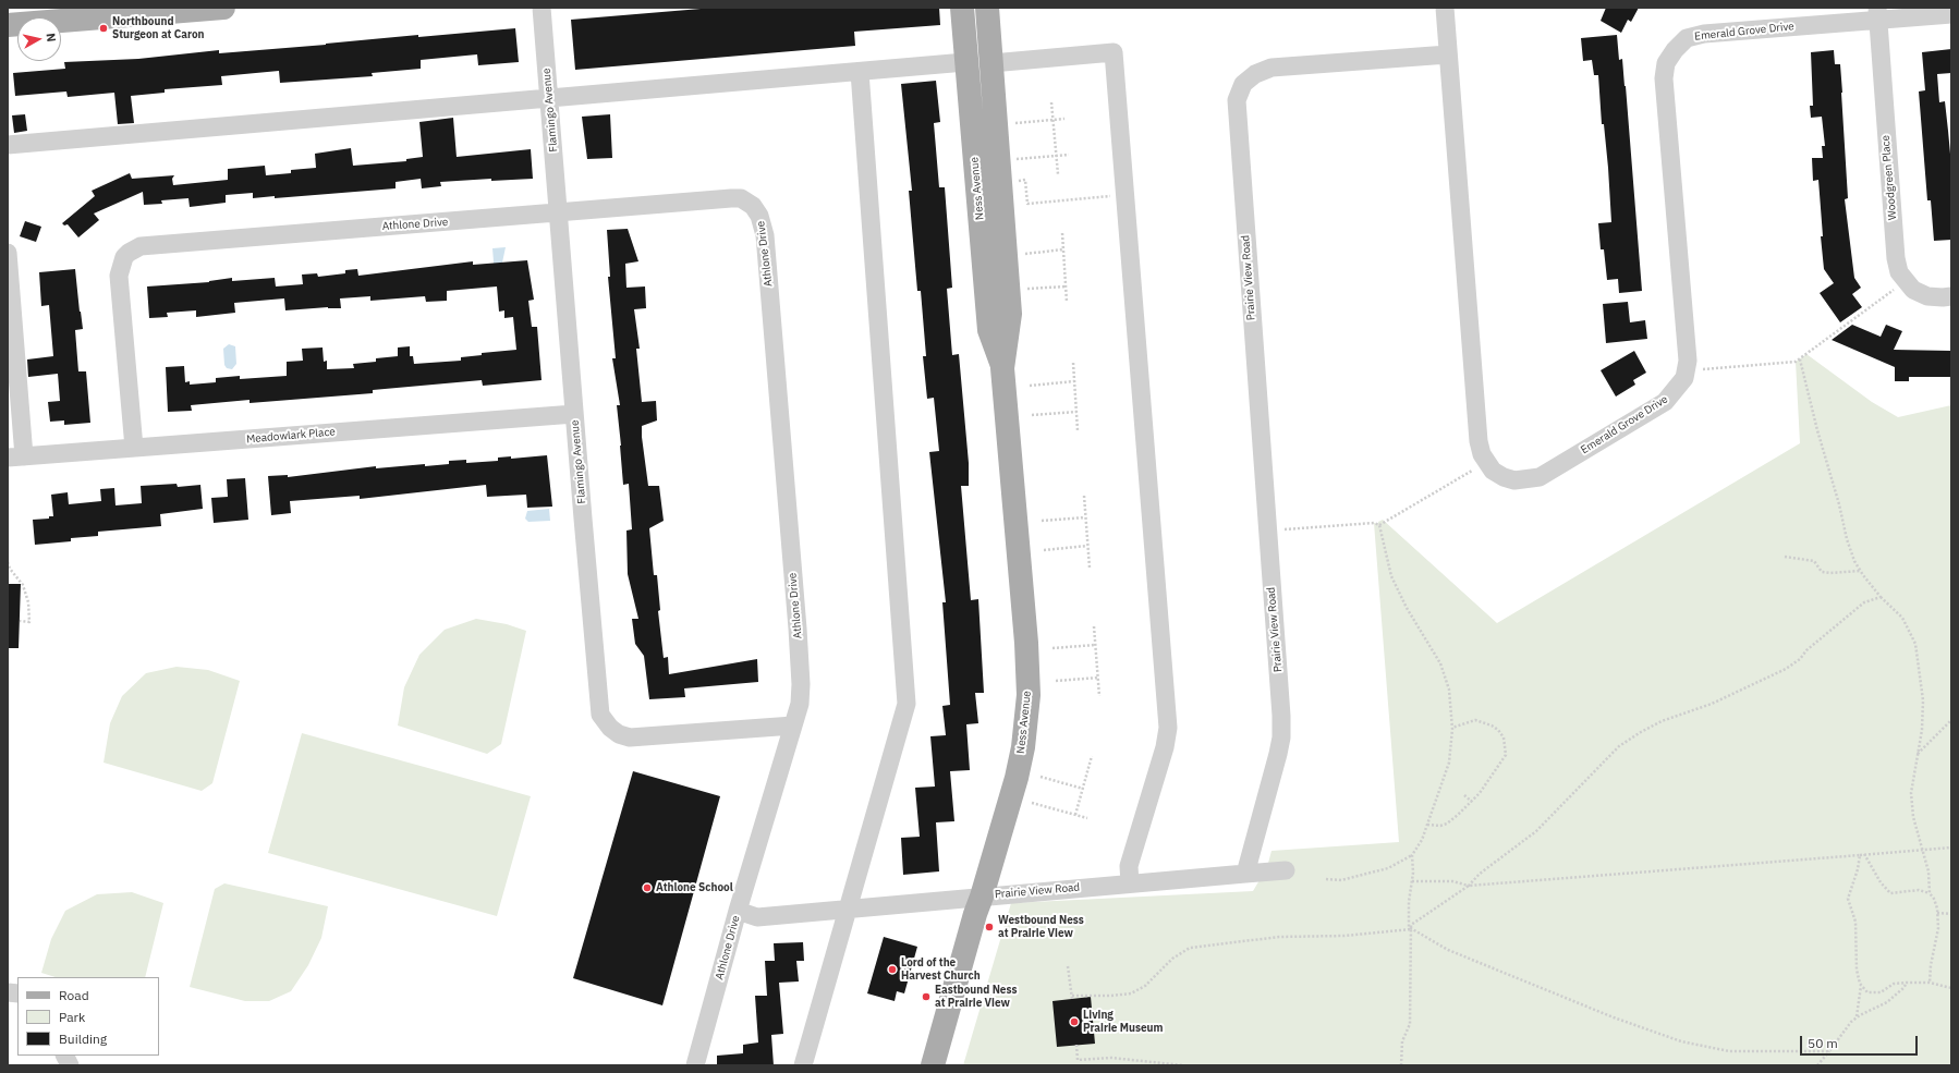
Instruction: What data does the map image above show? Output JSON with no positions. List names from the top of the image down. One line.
{"streets":{"main road":["Ness Avenue"],"street":["Emerald Grove Drive","Flamingo Avenue","Woodgreen Place","Athlone Drive","Prairie View Road","Meadowlark Place"]},"crossings":[["Emerald Grove Drive","Woodgreen Place"],["Emerald Grove Drive","Prairie View Road"],["Flamingo Avenue","Athlone Drive"],["Flamingo Avenue","Meadowlark Place"],["Ness Avenue","Prairie View Road"],["Athlone Drive","Prairie View Road"],["Athlone Drive","Meadowlark Place"]],"places":["Northbound Sturgeon at Caron","Athlone School","Westbound Ness at Prairie View","Lord of the Harvest Church","Eastbound Ness at Prairie View","Living Prairie Museum"],"legend":["Road","Park","Building"],"scale_bar":"50 m","north":"right"}
